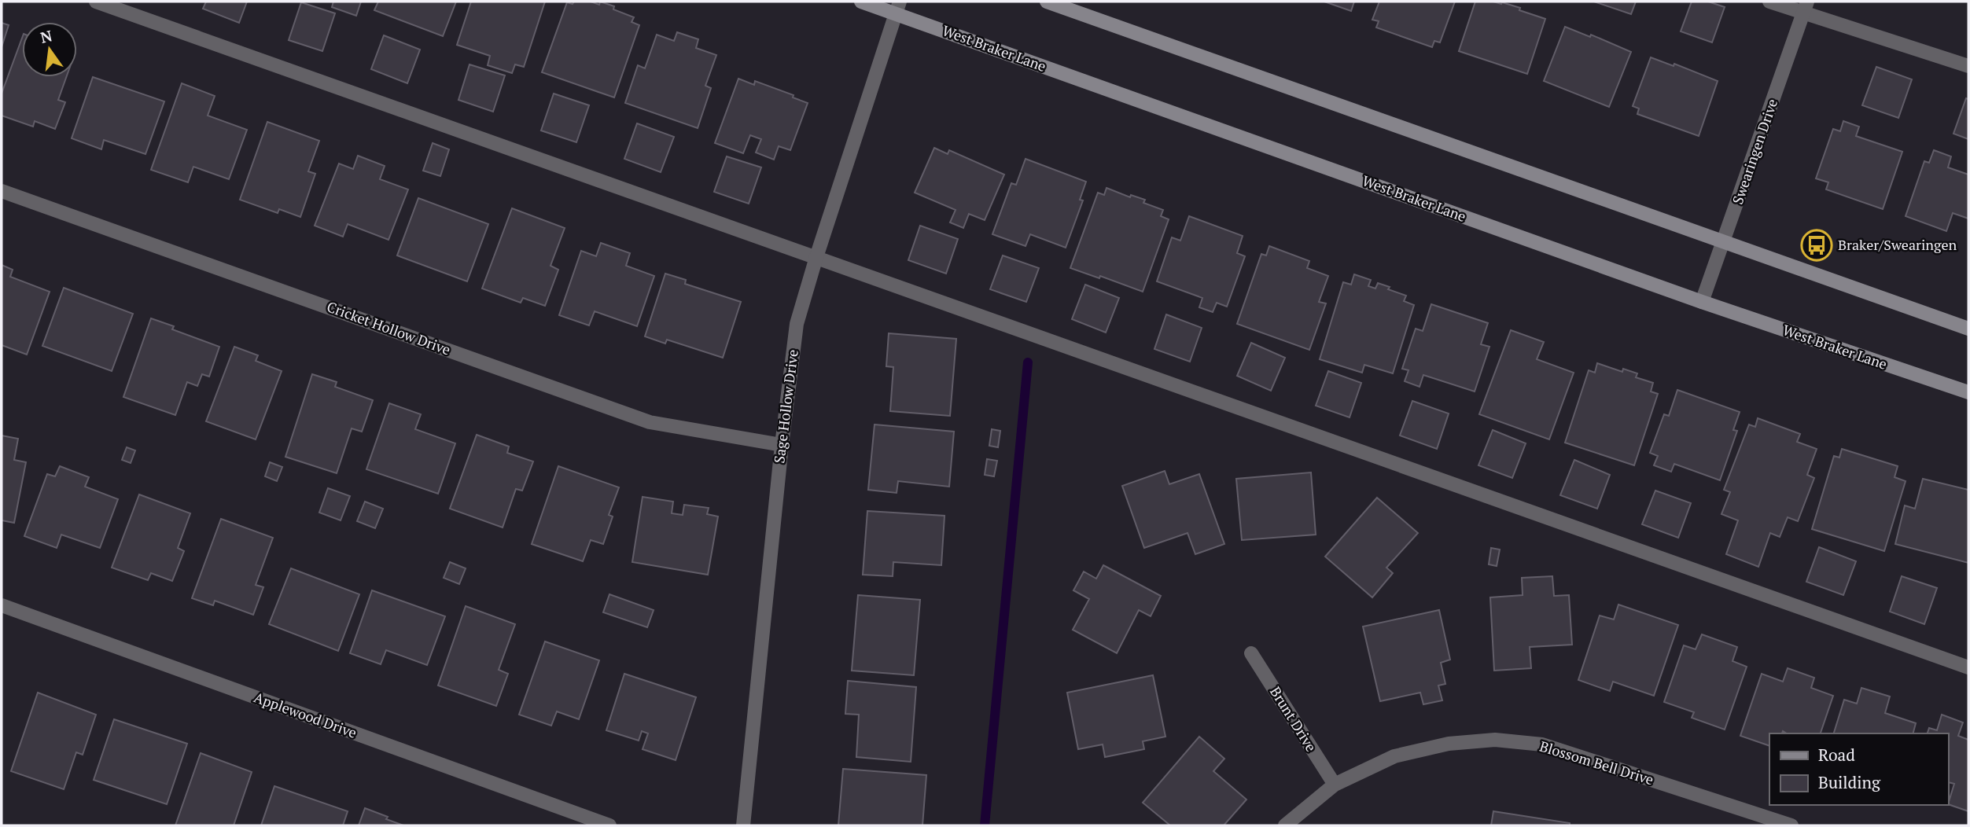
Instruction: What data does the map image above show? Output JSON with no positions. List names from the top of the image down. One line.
{"streets":{"main road":["West Braker Lane"],"street":["Swearingen Drive","Cricket Hollow Drive","Sage Hollow Drive","Applewood Drive","Brunt Drive","Blossom Bell Drive"]},"crossings":[["West Braker Lane","Swearingen Drive"],["West Braker Lane","Sage Hollow Drive"],["Cricket Hollow Drive","Sage Hollow Drive"],["Brunt Drive","Blossom Bell Drive"]],"places":{"bus stop":["Braker/Swearingen"]},"legend":["Road","Building"],"north":"top"}
